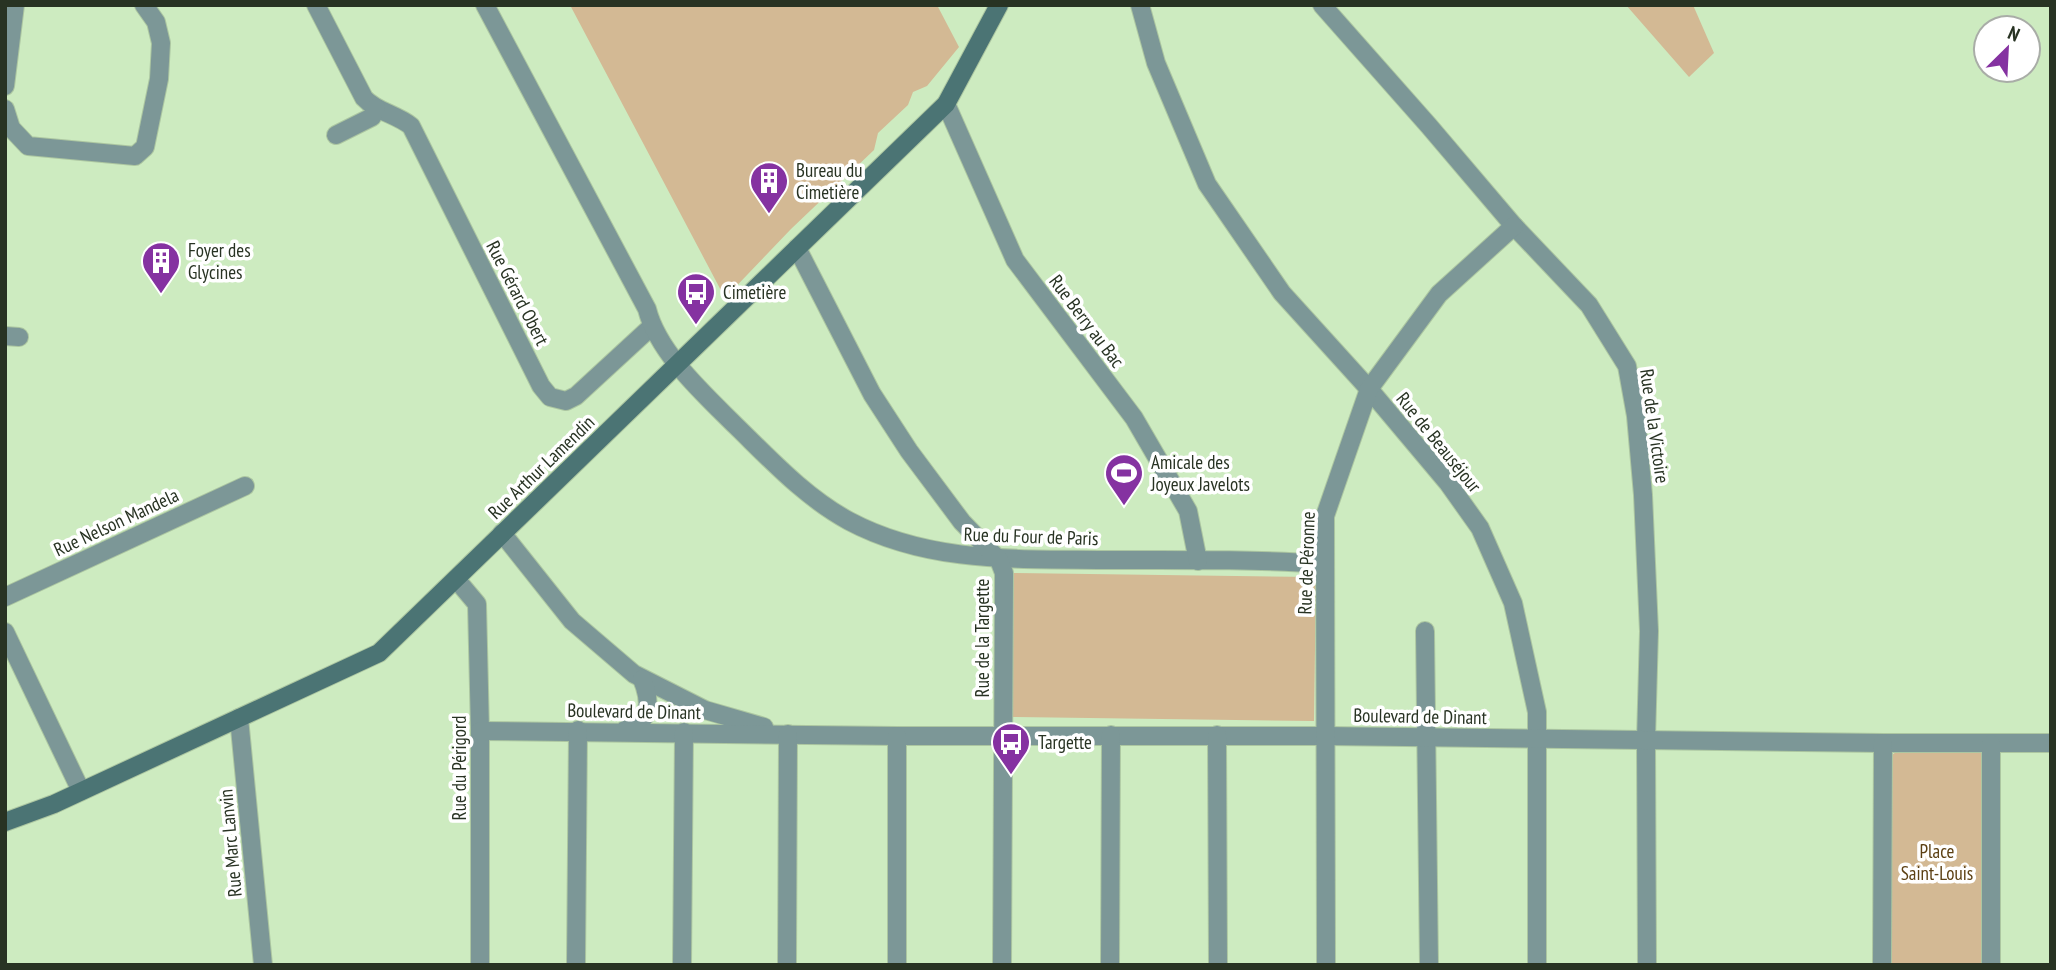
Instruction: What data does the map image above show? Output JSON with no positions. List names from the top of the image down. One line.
{"streets":{"street":["Rue Gérard Obert","Rue Berry au Bac","Rue de la Victoire","Rue de Beauséjour","Rue Arthur Lamendin","Rue Nelson Mandela","Rue du Four de Paris","Rue de Péronne","Rue de la Targette","Boulevard de Dinant","Rue du Périgord","Rue Marc Lanvin"]},"crossings":[["Rue Berry au Bac","Rue Arthur Lamendin"],["Rue Berry au Bac","Rue du Four de Paris"],["Rue de la Victoire","Rue de Péronne"],["Rue de la Victoire","Boulevard de Dinant"],["Rue de Beauséjour","Rue de Péronne"],["Rue de Beauséjour","Boulevard de Dinant"],["Rue Arthur Lamendin","Rue du Four de Paris"],["Rue Arthur Lamendin","Rue de la Targette"],["Rue Arthur Lamendin","Boulevard de Dinant"],["Rue Arthur Lamendin","Rue du Périgord"],["Rue Arthur Lamendin","Rue Marc Lanvin"],["Rue du Four de Paris","Rue de Péronne"],["Rue du Four de Paris","Rue de la Targette"],["Rue de Péronne","Boulevard de Dinant"],["Rue de la Targette","Boulevard de Dinant"],["Boulevard de Dinant","Rue du Périgord"]],"parks":["Place Saint-Louis"],"places":{"building":["Bureau du Cimetière","Foyer des Glycines"],"bus stop":["Cimetière","Targette"],"sports":["Amicale des Joyeux Javelots"]},"north":"top right"}
